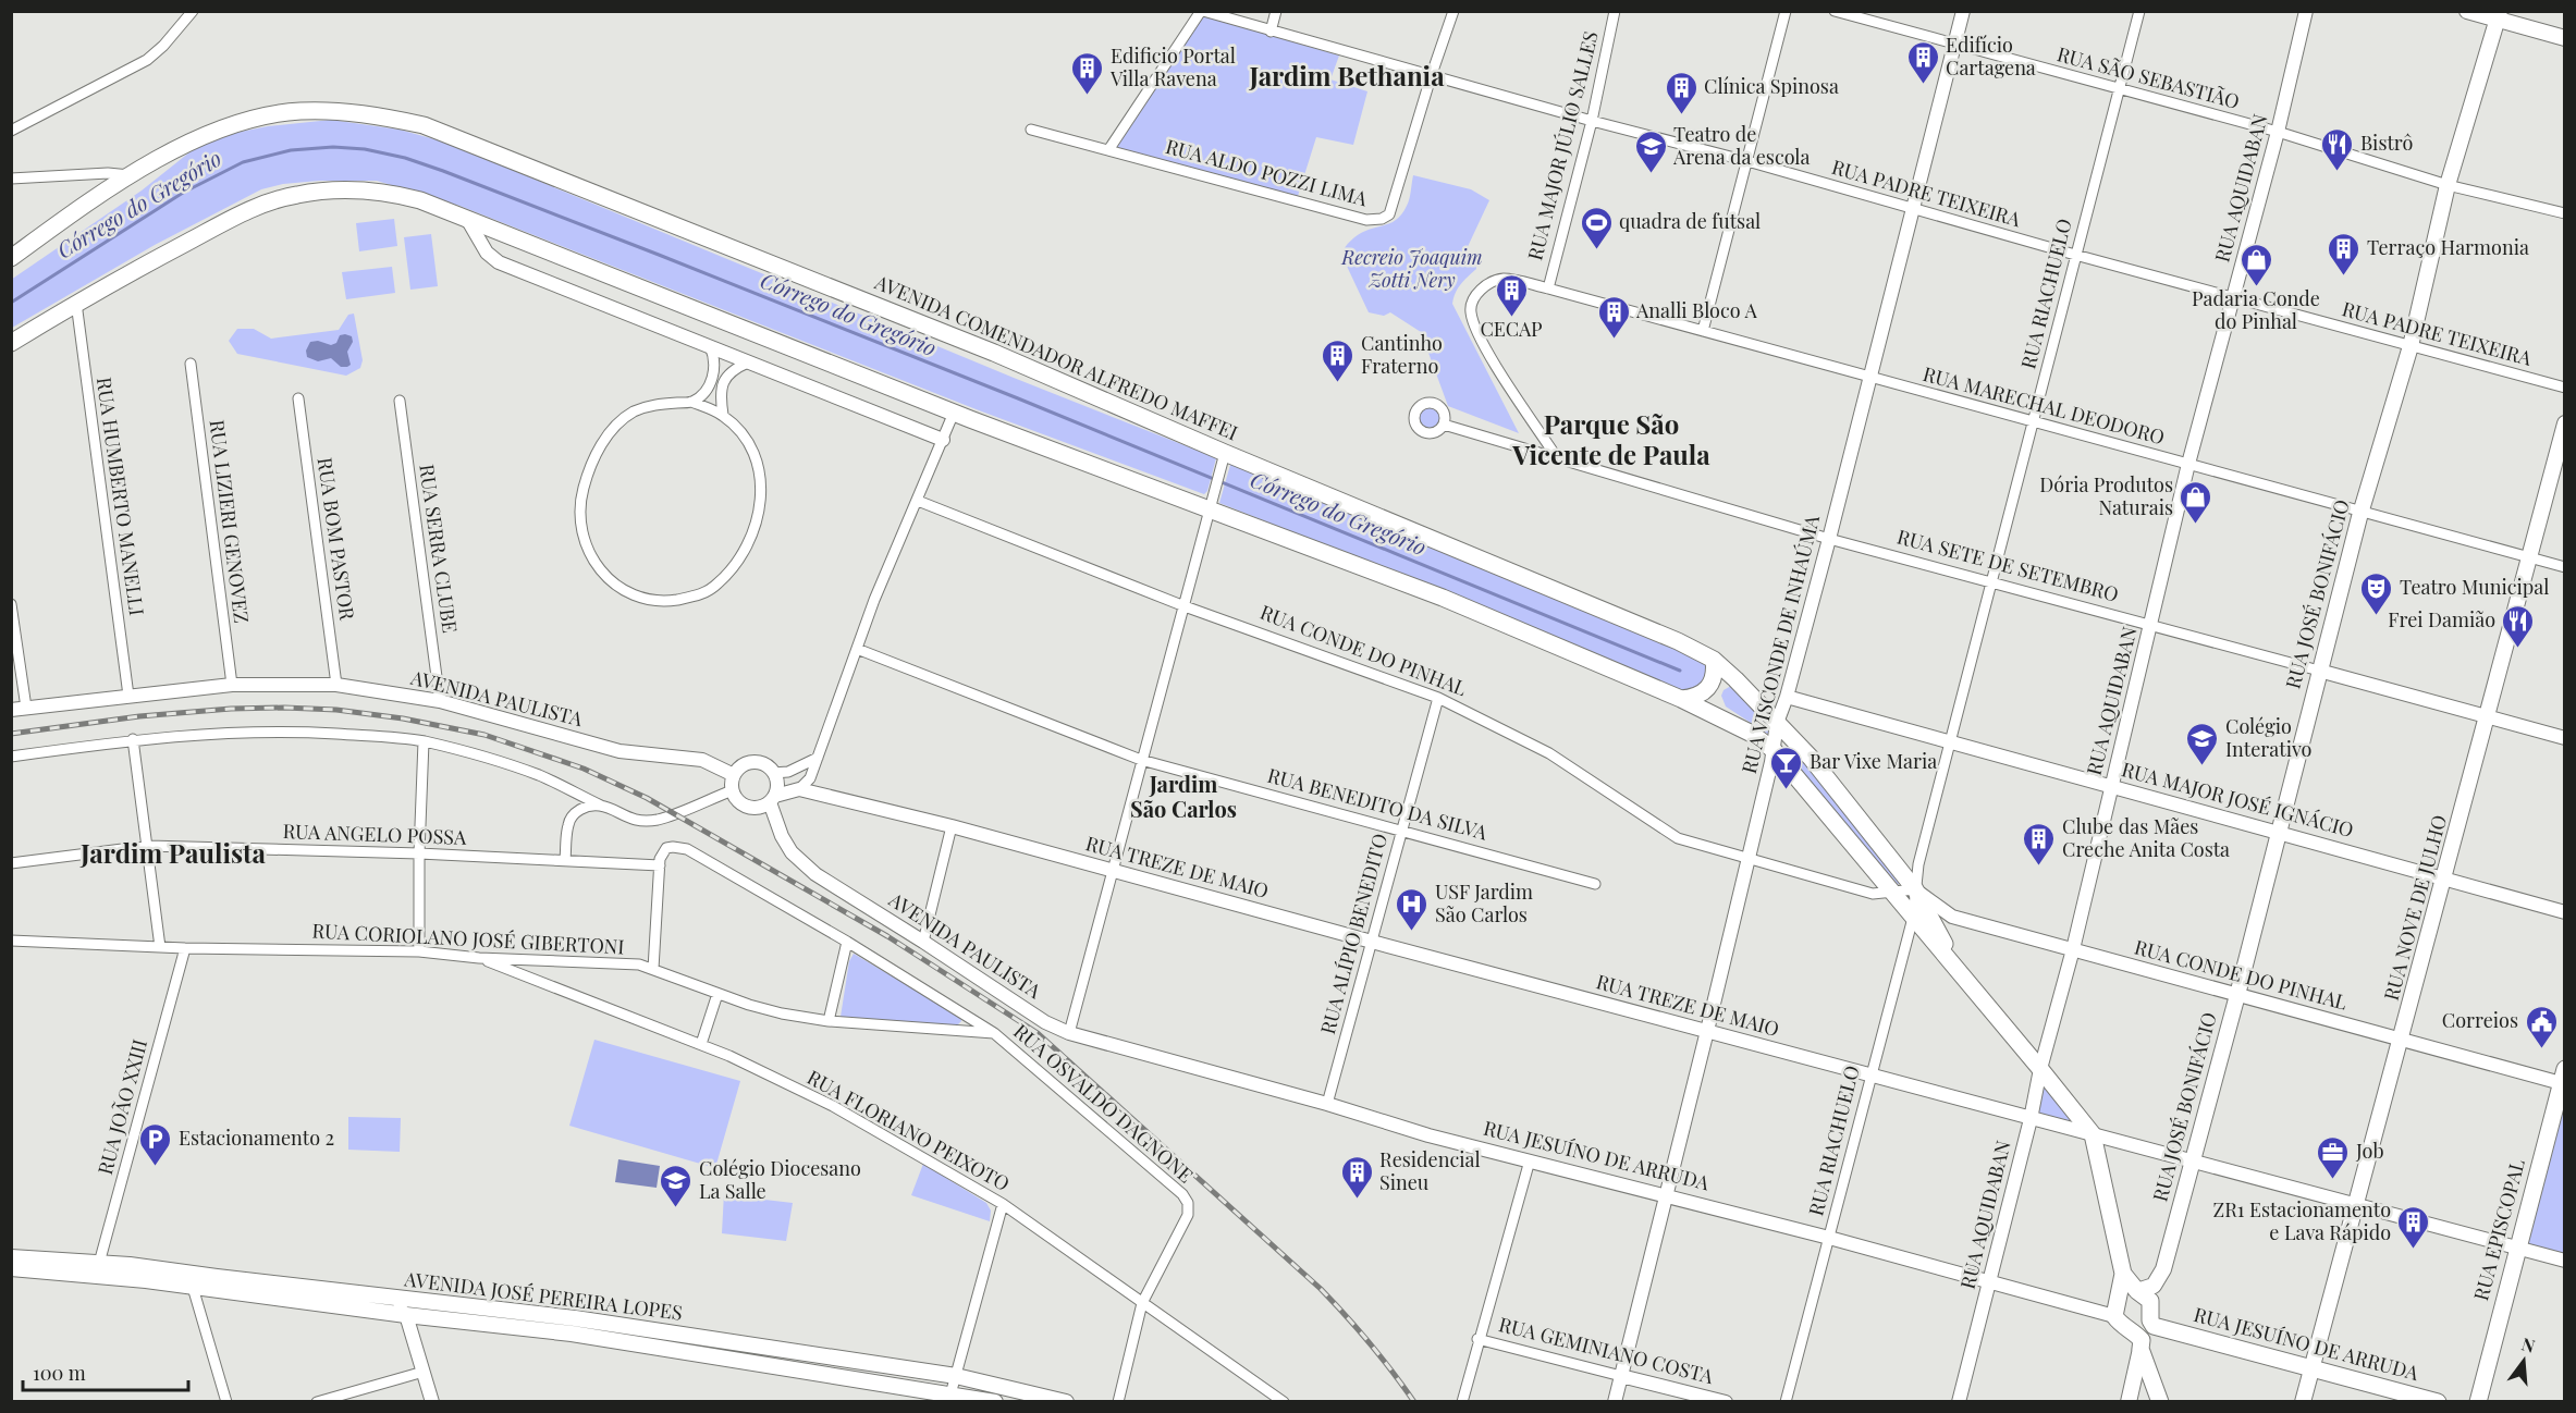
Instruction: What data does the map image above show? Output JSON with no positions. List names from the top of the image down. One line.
{"streets":{"main road":["AVENIDA COMENDADOR ALFREDO MAFFEI","RUA JOSÉ BONIFÁCIO","RUA NOVE DE JULHO","RUA JESUÍNO DE ARRUDA","RUA EPISCOPAL","AVENIDA JOSÉ PEREIRA LOPES"],"street":["RUA SÃO SEBASTIÃO","RUA MAJOR JÚLIO SALLES","RUA ALDO POZZI LIMA","RUA AQUIDABAN","RUA PADRE TEIXEIRA","RUA RIACHUELO","RUA MARECHAL DEODORO","RUA HUMBERTO MANELLI","RUA LIZIERI GENOVEZ","RUA BOM PASTOR","RUA SERRA CLUBE","RUA SETE DE SETEMBRO","RUA VISCONDE DE INHAÚMA","RUA CONDE DO PINHAL","AVENIDA PAULISTA","RUA MAJOR JOSÉ IGNÁCIO","RUA BENEDITO DA SILVA","RUA ANGELO POSSA","RUA TREZE DE MAIO","RUA ALÍPIO BENEDITO","RUA CORIOLANO JOSÉ GIBERTONI","RUA OSVALDO DAGNONE","RUA JOÃO XXIII","RUA FLORIANO PEIXOTO","RUA GEMINIANO COSTA"]},"crossings":[["RUA SÃO SEBASTIÃO","RUA AQUIDABAN"],["RUA SÃO SEBASTIÃO","RUA RIACHUELO"],["RUA SÃO SEBASTIÃO","RUA JOSÉ BONIFÁCIO"],["RUA SÃO SEBASTIÃO","RUA VISCONDE DE INHAÚMA"],["RUA MAJOR JÚLIO SALLES","RUA PADRE TEIXEIRA"],["RUA MAJOR JÚLIO SALLES","RUA MARECHAL DEODORO"],["RUA ALDO POZZI LIMA","RUA PADRE TEIXEIRA"],["RUA AQUIDABAN","RUA PADRE TEIXEIRA"],["RUA AQUIDABAN","AVENIDA COMENDADOR ALFREDO MAFFEI"],["RUA AQUIDABAN","RUA MARECHAL DEODORO"],["RUA AQUIDABAN","RUA SETE DE SETEMBRO"],["RUA AQUIDABAN","RUA CONDE DO PINHAL"],["RUA AQUIDABAN","RUA MAJOR JOSÉ IGNÁCIO"],["RUA AQUIDABAN","RUA TREZE DE MAIO"],["RUA AQUIDABAN","RUA JESUÍNO DE ARRUDA"],["RUA PADRE TEIXEIRA","RUA RIACHUELO"],["RUA PADRE TEIXEIRA","RUA JOSÉ BONIFÁCIO"],["RUA PADRE TEIXEIRA","RUA VISCONDE DE INHAÚMA"],["RUA RIACHUELO","AVENIDA COMENDADOR ALFREDO MAFFEI"],["RUA RIACHUELO","RUA MARECHAL DEODORO"],["RUA RIACHUELO","RUA SETE DE SETEMBRO"],["RUA RIACHUELO","RUA CONDE DO PINHAL"],["RUA RIACHUELO","RUA MAJOR JOSÉ IGNÁCIO"],["RUA RIACHUELO","RUA TREZE DE MAIO"],["RUA RIACHUELO","RUA JESUÍNO DE ARRUDA"],["AVENIDA COMENDADOR ALFREDO MAFFEI","RUA HUMBERTO MANELLI"],["AVENIDA COMENDADOR ALFREDO MAFFEI","RUA VISCONDE DE INHAÚMA"],["AVENIDA COMENDADOR ALFREDO MAFFEI","RUA CONDE DO PINHAL"],["AVENIDA COMENDADOR ALFREDO MAFFEI","RUA TREZE DE MAIO"],["AVENIDA COMENDADOR ALFREDO MAFFEI","RUA JESUÍNO DE ARRUDA"],["RUA MARECHAL DEODORO","RUA SETE DE SETEMBRO"],["RUA MARECHAL DEODORO","RUA JOSÉ BONIFÁCIO"],["RUA MARECHAL DEODORO","RUA VISCONDE DE INHAÚMA"],["RUA MARECHAL DEODORO","RUA NOVE DE JULHO"],["RUA HUMBERTO MANELLI","AVENIDA PAULISTA"],["RUA LIZIERI GENOVEZ","AVENIDA PAULISTA"],["RUA BOM PASTOR","AVENIDA PAULISTA"],["RUA SERRA CLUBE","AVENIDA PAULISTA"],["RUA SETE DE SETEMBRO","RUA JOSÉ BONIFÁCIO"],["RUA SETE DE SETEMBRO","RUA VISCONDE DE INHAÚMA"],["RUA SETE DE SETEMBRO","RUA NOVE DE JULHO"],["RUA JOSÉ BONIFÁCIO","RUA CONDE DO PINHAL"],["RUA JOSÉ BONIFÁCIO","RUA MAJOR JOSÉ IGNÁCIO"],["RUA JOSÉ BONIFÁCIO","RUA TREZE DE MAIO"],["RUA JOSÉ BONIFÁCIO","RUA JESUÍNO DE ARRUDA"],["RUA VISCONDE DE INHAÚMA","RUA CONDE DO PINHAL"],["RUA VISCONDE DE INHAÚMA","RUA MAJOR JOSÉ IGNÁCIO"],["RUA VISCONDE DE INHAÚMA","RUA TREZE DE MAIO"],["RUA VISCONDE DE INHAÚMA","RUA JESUÍNO DE ARRUDA"],["RUA VISCONDE DE INHAÚMA","RUA GEMINIANO COSTA"],["RUA CONDE DO PINHAL","RUA NOVE DE JULHO"],["RUA CONDE DO PINHAL","RUA ALÍPIO BENEDITO"],["RUA CONDE DO PINHAL","RUA EPISCOPAL"],["AVENIDA PAULISTA","RUA TREZE DE MAIO"],["AVENIDA PAULISTA","RUA JESUÍNO DE ARRUDA"],["RUA MAJOR JOSÉ IGNÁCIO","RUA NOVE DE JULHO"],["RUA BENEDITO DA SILVA","RUA ALÍPIO BENEDITO"],["RUA TREZE DE MAIO","RUA NOVE DE JULHO"],["RUA TREZE DE MAIO","RUA ALÍPIO BENEDITO"],["RUA TREZE DE MAIO","RUA EPISCOPAL"],["RUA NOVE DE JULHO","RUA JESUÍNO DE ARRUDA"],["RUA ALÍPIO BENEDITO","RUA JESUÍNO DE ARRUDA"],["RUA CORIOLANO JOSÉ GIBERTONI","RUA OSVALDO DAGNONE"],["RUA CORIOLANO JOSÉ GIBERTONI","RUA JOÃO XXIII"],["RUA CORIOLANO JOSÉ GIBERTONI","RUA FLORIANO PEIXOTO"],["RUA OSVALDO DAGNONE","RUA FLORIANO PEIXOTO"],["RUA JOÃO XXIII","AVENIDA JOSÉ PEREIRA LOPES"]],"districts":["Jardim Bethania","Parque São Vicente de Paula","Jardim São Carlos","Jardim Paulista"],"water":["Córrego do Gregório"],"parks":["Recreio Joaquim Zotti Nery"],"places":{"building":["Edifício Cartagena","Edificio Portal Villa Ravena","Clínica Spinosa","Terraço Harmonia","CECAP","Analli Bloco A","Cantinho Fraterno","Clube das Mães Creche Anita Costa","Residencial Sineu","ZR1 Estacionamento e Lava Rápido"],"restaurant":["Bistrô","Frei Damião"],"school or university":["Teatro de Arena da escola","Colégio Interativo","Colégio Diocesano La Salle"],"sports":["quadra de futsal"],"shop":["Padaria Conde do Pinhal","Dória Produtos Naturais"],"theatre":["Teatro Municipal"],"bar":["Bar Vixe Maria"],"hospital":["USF Jardim São Carlos"],"public building":["Correios"],"parking":["Estacionamento 2"],"office":["Job"]},"scale_bar":"100 m","north":"top"}
